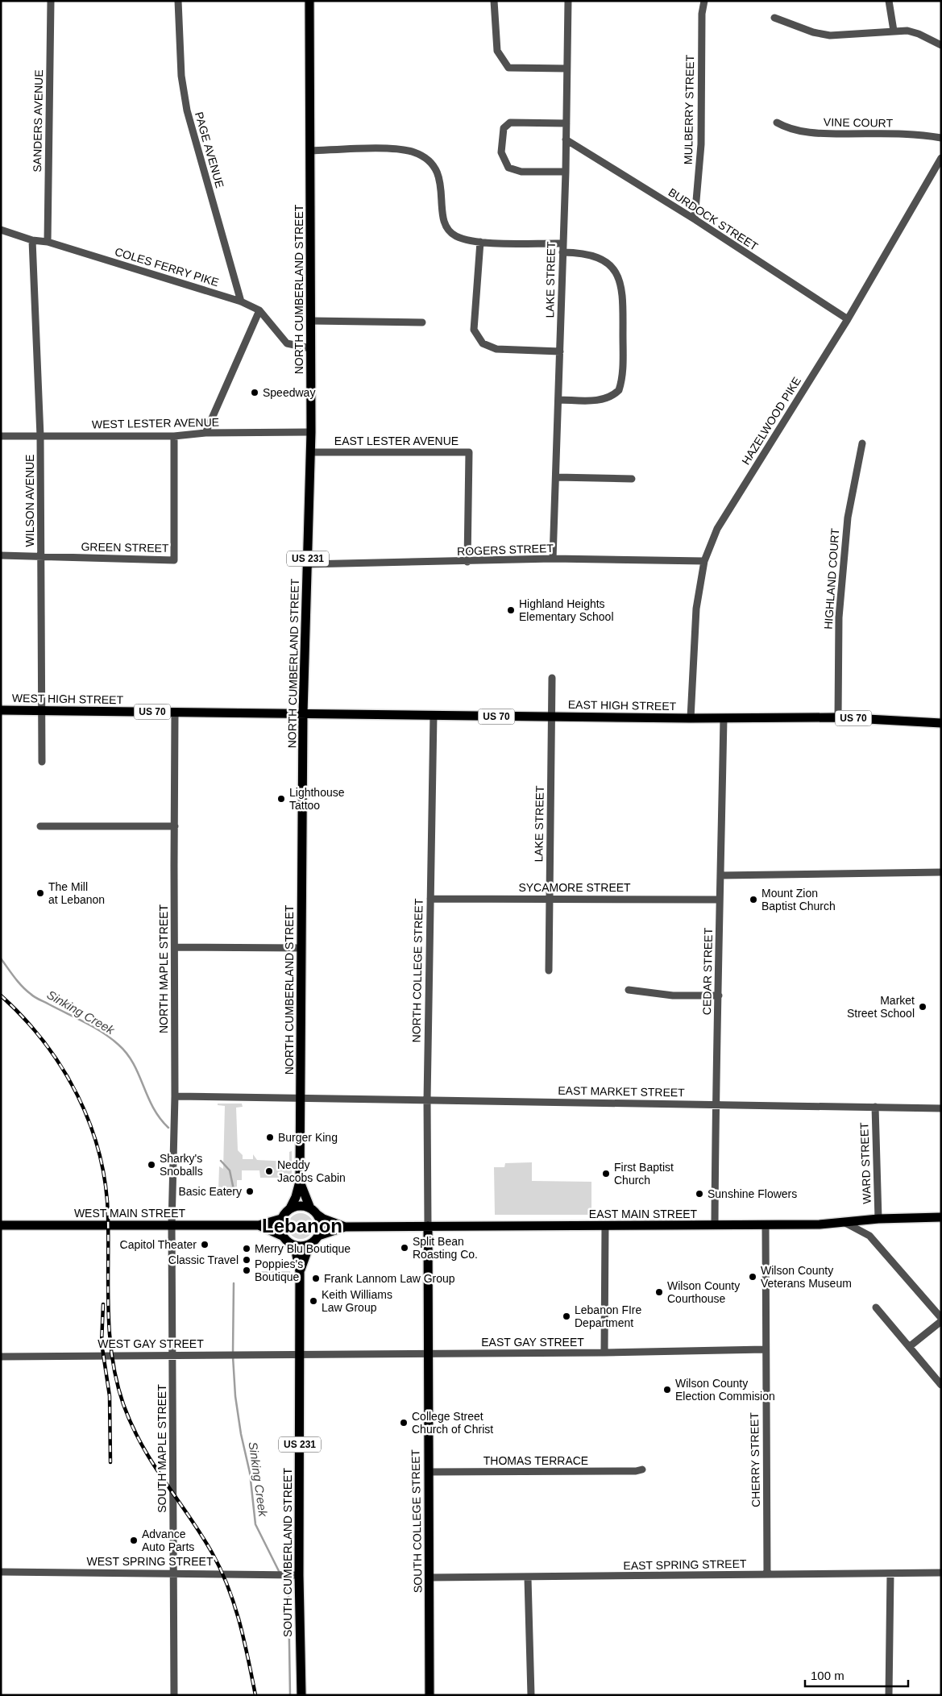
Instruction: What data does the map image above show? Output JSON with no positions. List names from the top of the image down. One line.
{"streets":{"main road":["NORTH CUMBERLAND STREET","US 231","WEST HIGH STREET","EAST HIGH STREET","US 70","WEST MAIN STREET","EAST MAIN STREET","SOUTH COLLEGE STREET","SOUTH CUMBERLAND STREET"],"street":["MULBERRY STREET","SANDERS AVENUE","VINE COURT","PAGE AVENUE","BURDOCK STREET","COLES FERRY PIKE","LAKE STREET","HAZELWOOD PIKE","WEST LESTER AVENUE","EAST LESTER AVENUE","WILSON AVENUE","GREEN STREET","ROGERS STREET","HIGHLAND COURT","SYCAMORE STREET","NORTH MAPLE STREET","NORTH COLLEGE STREET","CEDAR STREET","EAST MARKET STREET","WARD STREET","EAST GAY STREET","WEST GAY STREET","SOUTH MAPLE STREET","CHERRY STREET","THOMAS TERRACE","WEST SPRING STREET","EAST SPRING STREET"]},"crossings":[["MULBERRY STREET","BURDOCK STREET"],["SANDERS AVENUE","COLES FERRY PIKE"],["PAGE AVENUE","COLES FERRY PIKE"],["BURDOCK STREET","LAKE STREET"],["BURDOCK STREET","HAZELWOOD PIKE"],["COLES FERRY PIKE","NORTH CUMBERLAND STREET"],["COLES FERRY PIKE","WILSON AVENUE"],["LAKE STREET","ROGERS STREET"],["LAKE STREET","EAST HIGH STREET"],["LAKE STREET","SYCAMORE STREET"],["NORTH CUMBERLAND STREET","WEST LESTER AVENUE"],["NORTH CUMBERLAND STREET","EAST LESTER AVENUE"],["NORTH CUMBERLAND STREET","ROGERS STREET"],["NORTH CUMBERLAND STREET","US 231"],["NORTH CUMBERLAND STREET","WEST HIGH STREET"],["NORTH CUMBERLAND STREET","EAST HIGH STREET"],["NORTH CUMBERLAND STREET","EAST MARKET STREET"],["NORTH CUMBERLAND STREET","WEST MAIN STREET"],["NORTH CUMBERLAND STREET","EAST MAIN STREET"],["NORTH CUMBERLAND STREET","SOUTH CUMBERLAND STREET"],["HAZELWOOD PIKE","ROGERS STREET"],["HAZELWOOD PIKE","EAST HIGH STREET"],["WEST LESTER AVENUE","WILSON AVENUE"],["WEST LESTER AVENUE","GREEN STREET"],["EAST LESTER AVENUE","ROGERS STREET"],["WILSON AVENUE","GREEN STREET"],["WILSON AVENUE","WEST HIGH STREET"],["US 231","WEST MAIN STREET"],["US 231","EAST MAIN STREET"],["US 231","SOUTH CUMBERLAND STREET"],["HIGHLAND COURT","EAST HIGH STREET"],["WEST HIGH STREET","EAST HIGH STREET"],["WEST HIGH STREET","NORTH MAPLE STREET"],["EAST HIGH STREET","NORTH COLLEGE STREET"],["EAST HIGH STREET","CEDAR STREET"],["SYCAMORE STREET","NORTH COLLEGE STREET"],["SYCAMORE STREET","CEDAR STREET"],["NORTH MAPLE STREET","EAST MARKET STREET"],["NORTH MAPLE STREET","WEST MAIN STREET"],["NORTH MAPLE STREET","SOUTH MAPLE STREET"],["NORTH COLLEGE STREET","EAST MARKET STREET"],["NORTH COLLEGE STREET","EAST MAIN STREET"],["NORTH COLLEGE STREET","SOUTH COLLEGE STREET"],["CEDAR STREET","EAST MARKET STREET"],["CEDAR STREET","EAST MAIN STREET"],["EAST MARKET STREET","WARD STREET"],["WARD STREET","EAST MAIN STREET"],["WEST MAIN STREET","EAST MAIN STREET"],["WEST MAIN STREET","SOUTH MAPLE STREET"],["WEST MAIN STREET","SOUTH CUMBERLAND STREET"],["EAST MAIN STREET","CHERRY STREET"],["EAST MAIN STREET","SOUTH COLLEGE STREET"],["EAST MAIN STREET","SOUTH CUMBERLAND STREET"],["EAST GAY STREET","WEST GAY STREET"],["EAST GAY STREET","CHERRY STREET"],["EAST GAY STREET","SOUTH COLLEGE STREET"],["EAST GAY STREET","SOUTH CUMBERLAND STREET"],["WEST GAY STREET","SOUTH MAPLE STREET"],["WEST GAY STREET","SOUTH CUMBERLAND STREET"],["SOUTH MAPLE STREET","WEST SPRING STREET"],["CHERRY STREET","EAST SPRING STREET"],["THOMAS TERRACE","SOUTH COLLEGE STREET"],["SOUTH COLLEGE STREET","EAST SPRING STREET"],["SOUTH CUMBERLAND STREET","WEST SPRING STREET"]],"districts":["Lebanon"],"water":["Sinking Creek"],"places":["Speedway","Highland Heights Elementary School","Lighthouse Tattoo","The Mill at Lebanon","Mount Zion Baptist Church","Market Street School","Burger King","Sharky's Snoballs","Neddy Jacobs Cabin","First Baptist Church","Basic Eatery","Sunshine Flowers","Capitol Theater","Split Bean Roasting Co.","Merry Blu Boutique","Classic Travel","Poppies's Boutique","Wilson County Veterans Museum","Frank Lannom Law Group","Wilson County Courthouse","Keith Williams Law Group","Lebanon FIre Department","Wilson County Election Commision","College Street Church of Christ","Advance Auto Parts"],"scale_bar":"100 m"}
